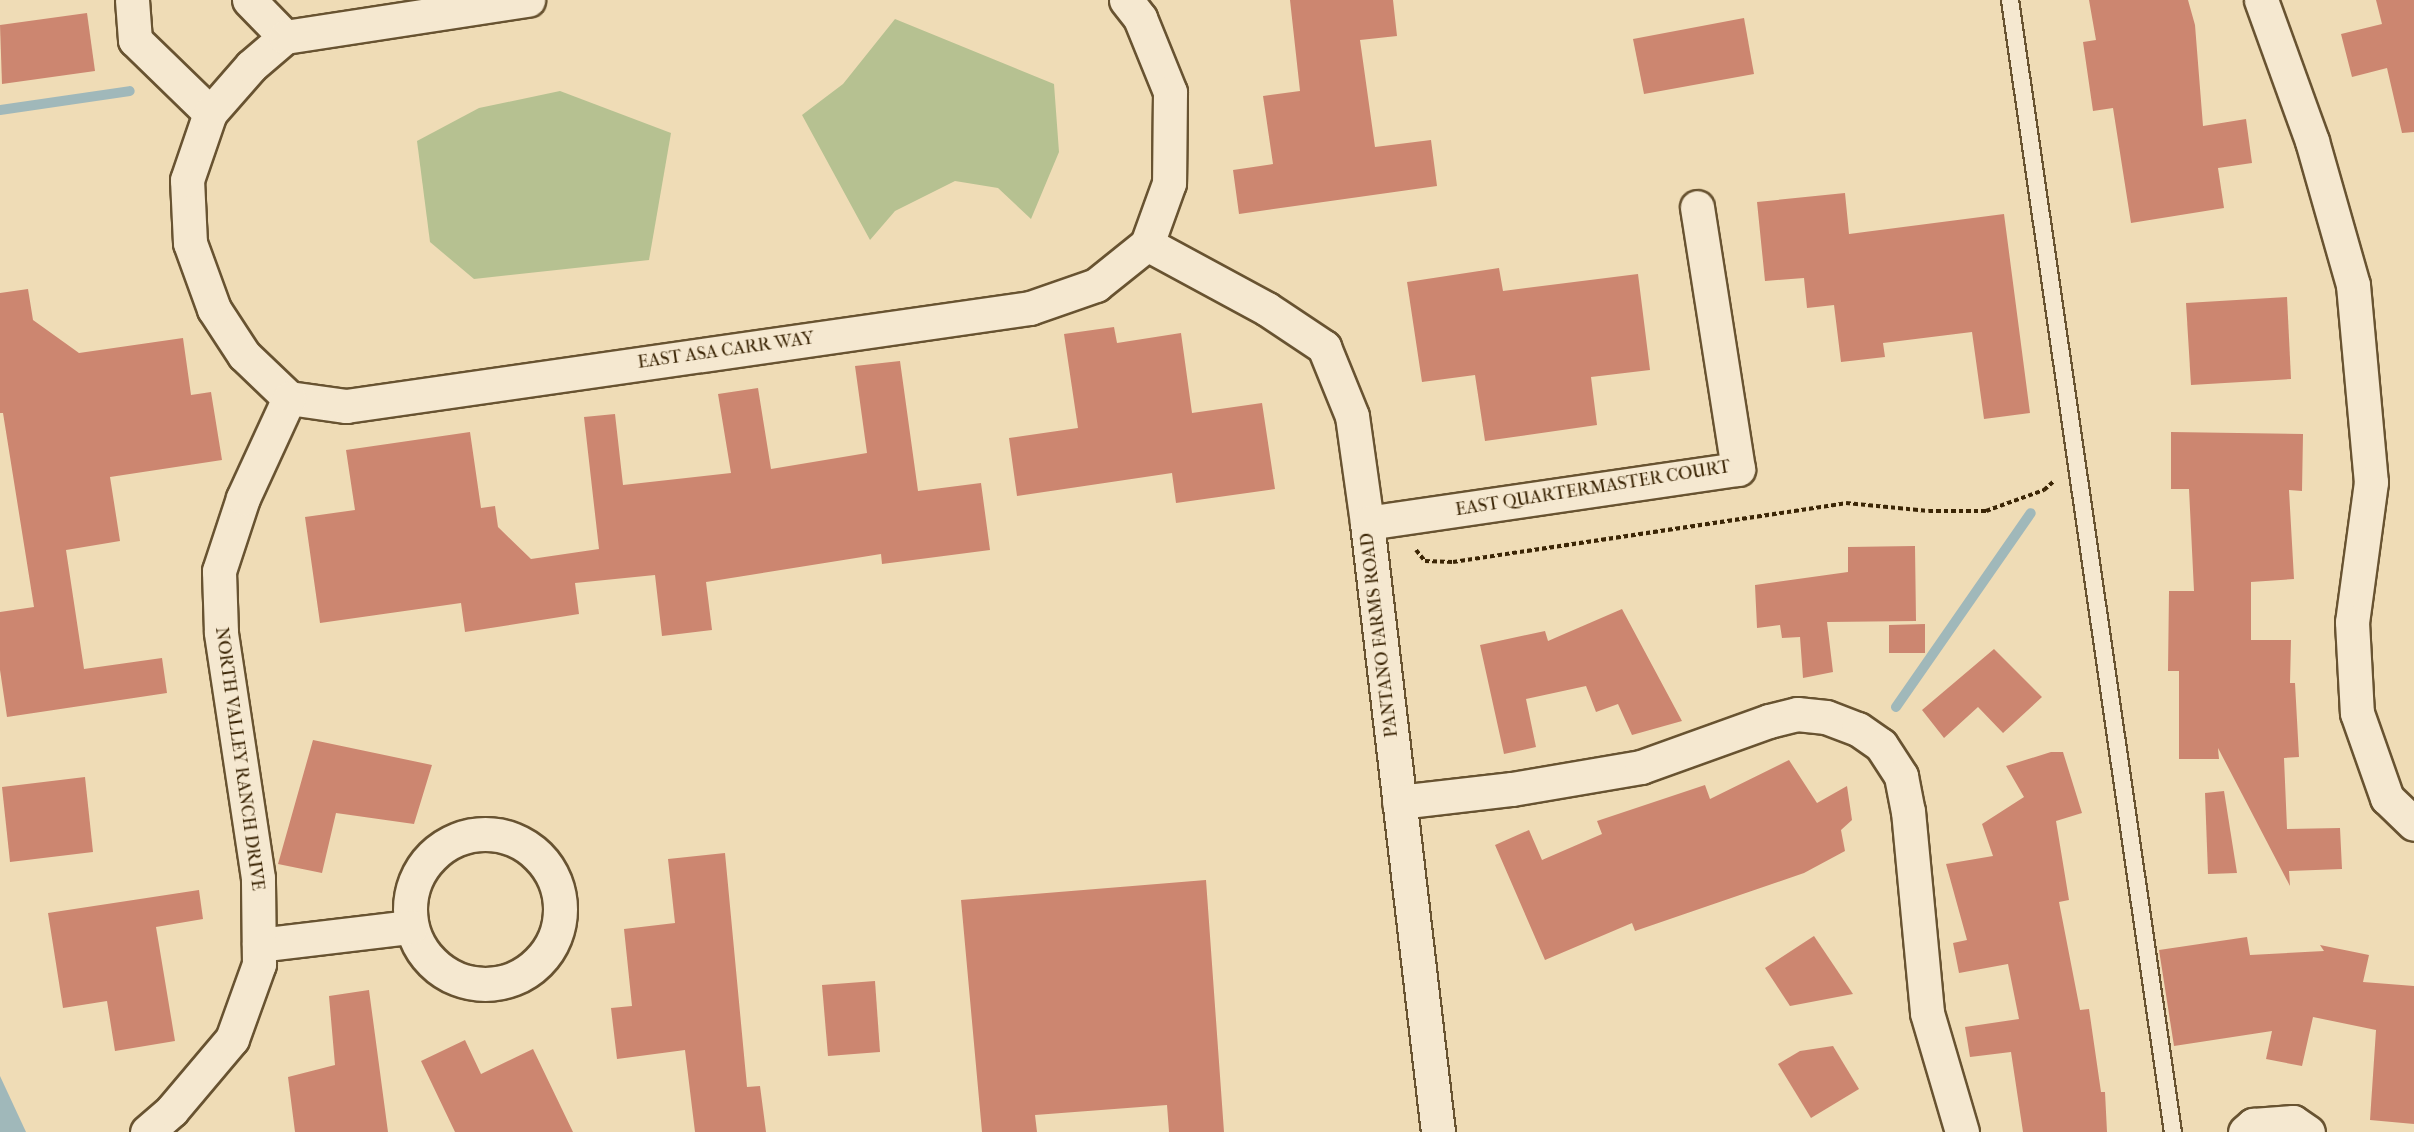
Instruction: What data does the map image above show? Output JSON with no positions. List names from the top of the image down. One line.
{"streets":{"street":["EAST ASA CARR WAY","EAST QUARTERMASTER COURT","PANTANO FARMS ROAD","NORTH VALLEY RANCH DRIVE"]},"crossings":[["EAST ASA CARR WAY","PANTANO FARMS ROAD"],["EAST ASA CARR WAY","NORTH VALLEY RANCH DRIVE"],["EAST QUARTERMASTER COURT","PANTANO FARMS ROAD"]]}
